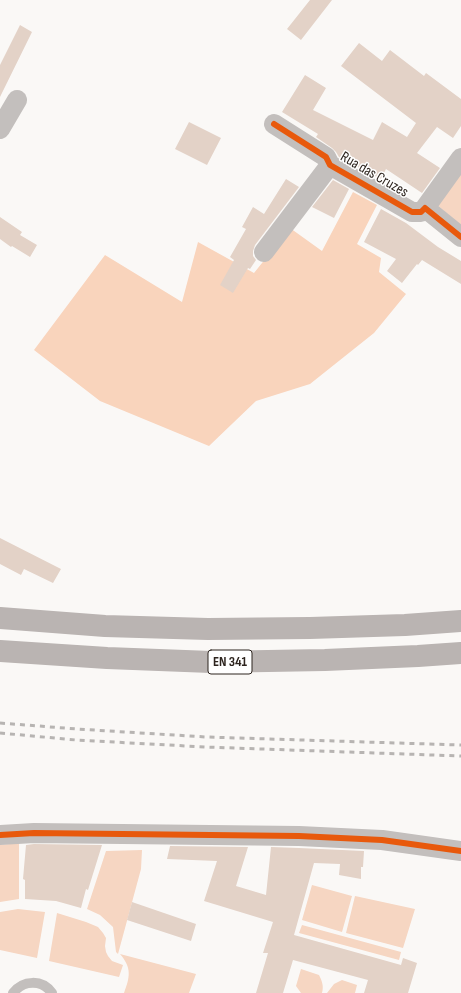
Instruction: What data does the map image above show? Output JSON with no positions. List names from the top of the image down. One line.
{"streets":{"highway":["EN 341"],"street":["Rua das Cruzes"]}}
